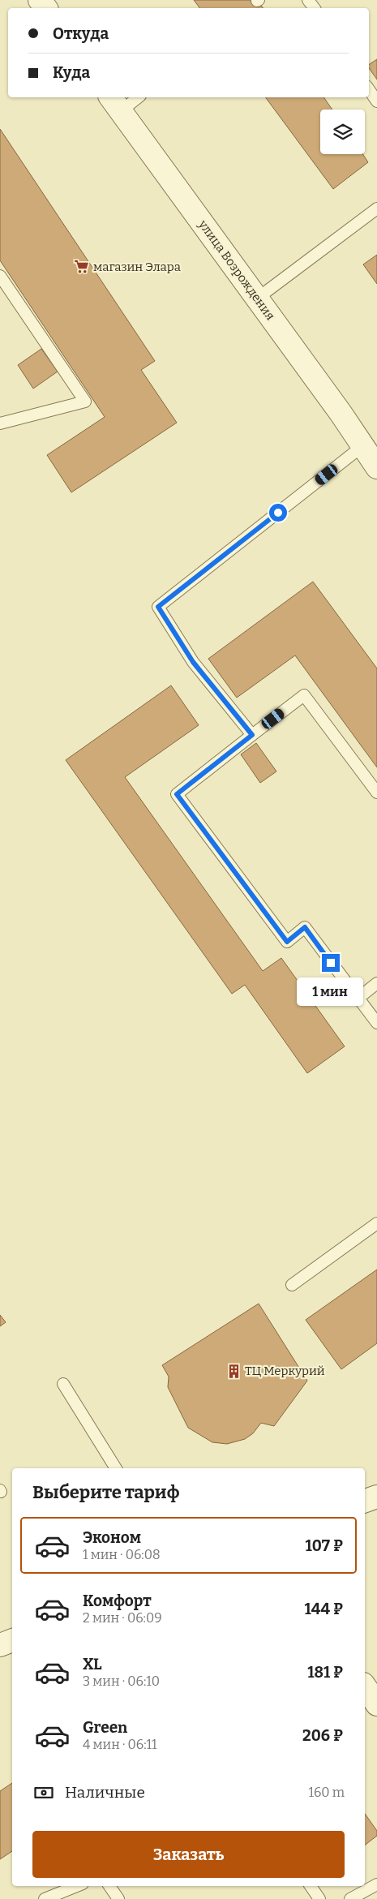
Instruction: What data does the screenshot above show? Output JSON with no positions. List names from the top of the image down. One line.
{"streets":{"street":["улица Возрождения"]},"places":{"supermarket":["магазин Элара"],"building":["ТЦ Меркурий"]},"page":{"banner":["Откуда","Куда"],"bubble":"1 мин","heading":"Выберите тариф","list":[{"name":"Эконом","note":"1 мин · 06:08","value":"107 ₽"},{"name":"Комфорт","note":"2 мин · 06:09","value":"144 ₽"},{"name":"XL","note":"3 мин · 06:10","value":"181 ₽"},{"name":"Green","note":"4 мин · 06:11","value":"206 ₽"}],"pay":["Наличные","160 m"],"buttons":"Заказать"}}
